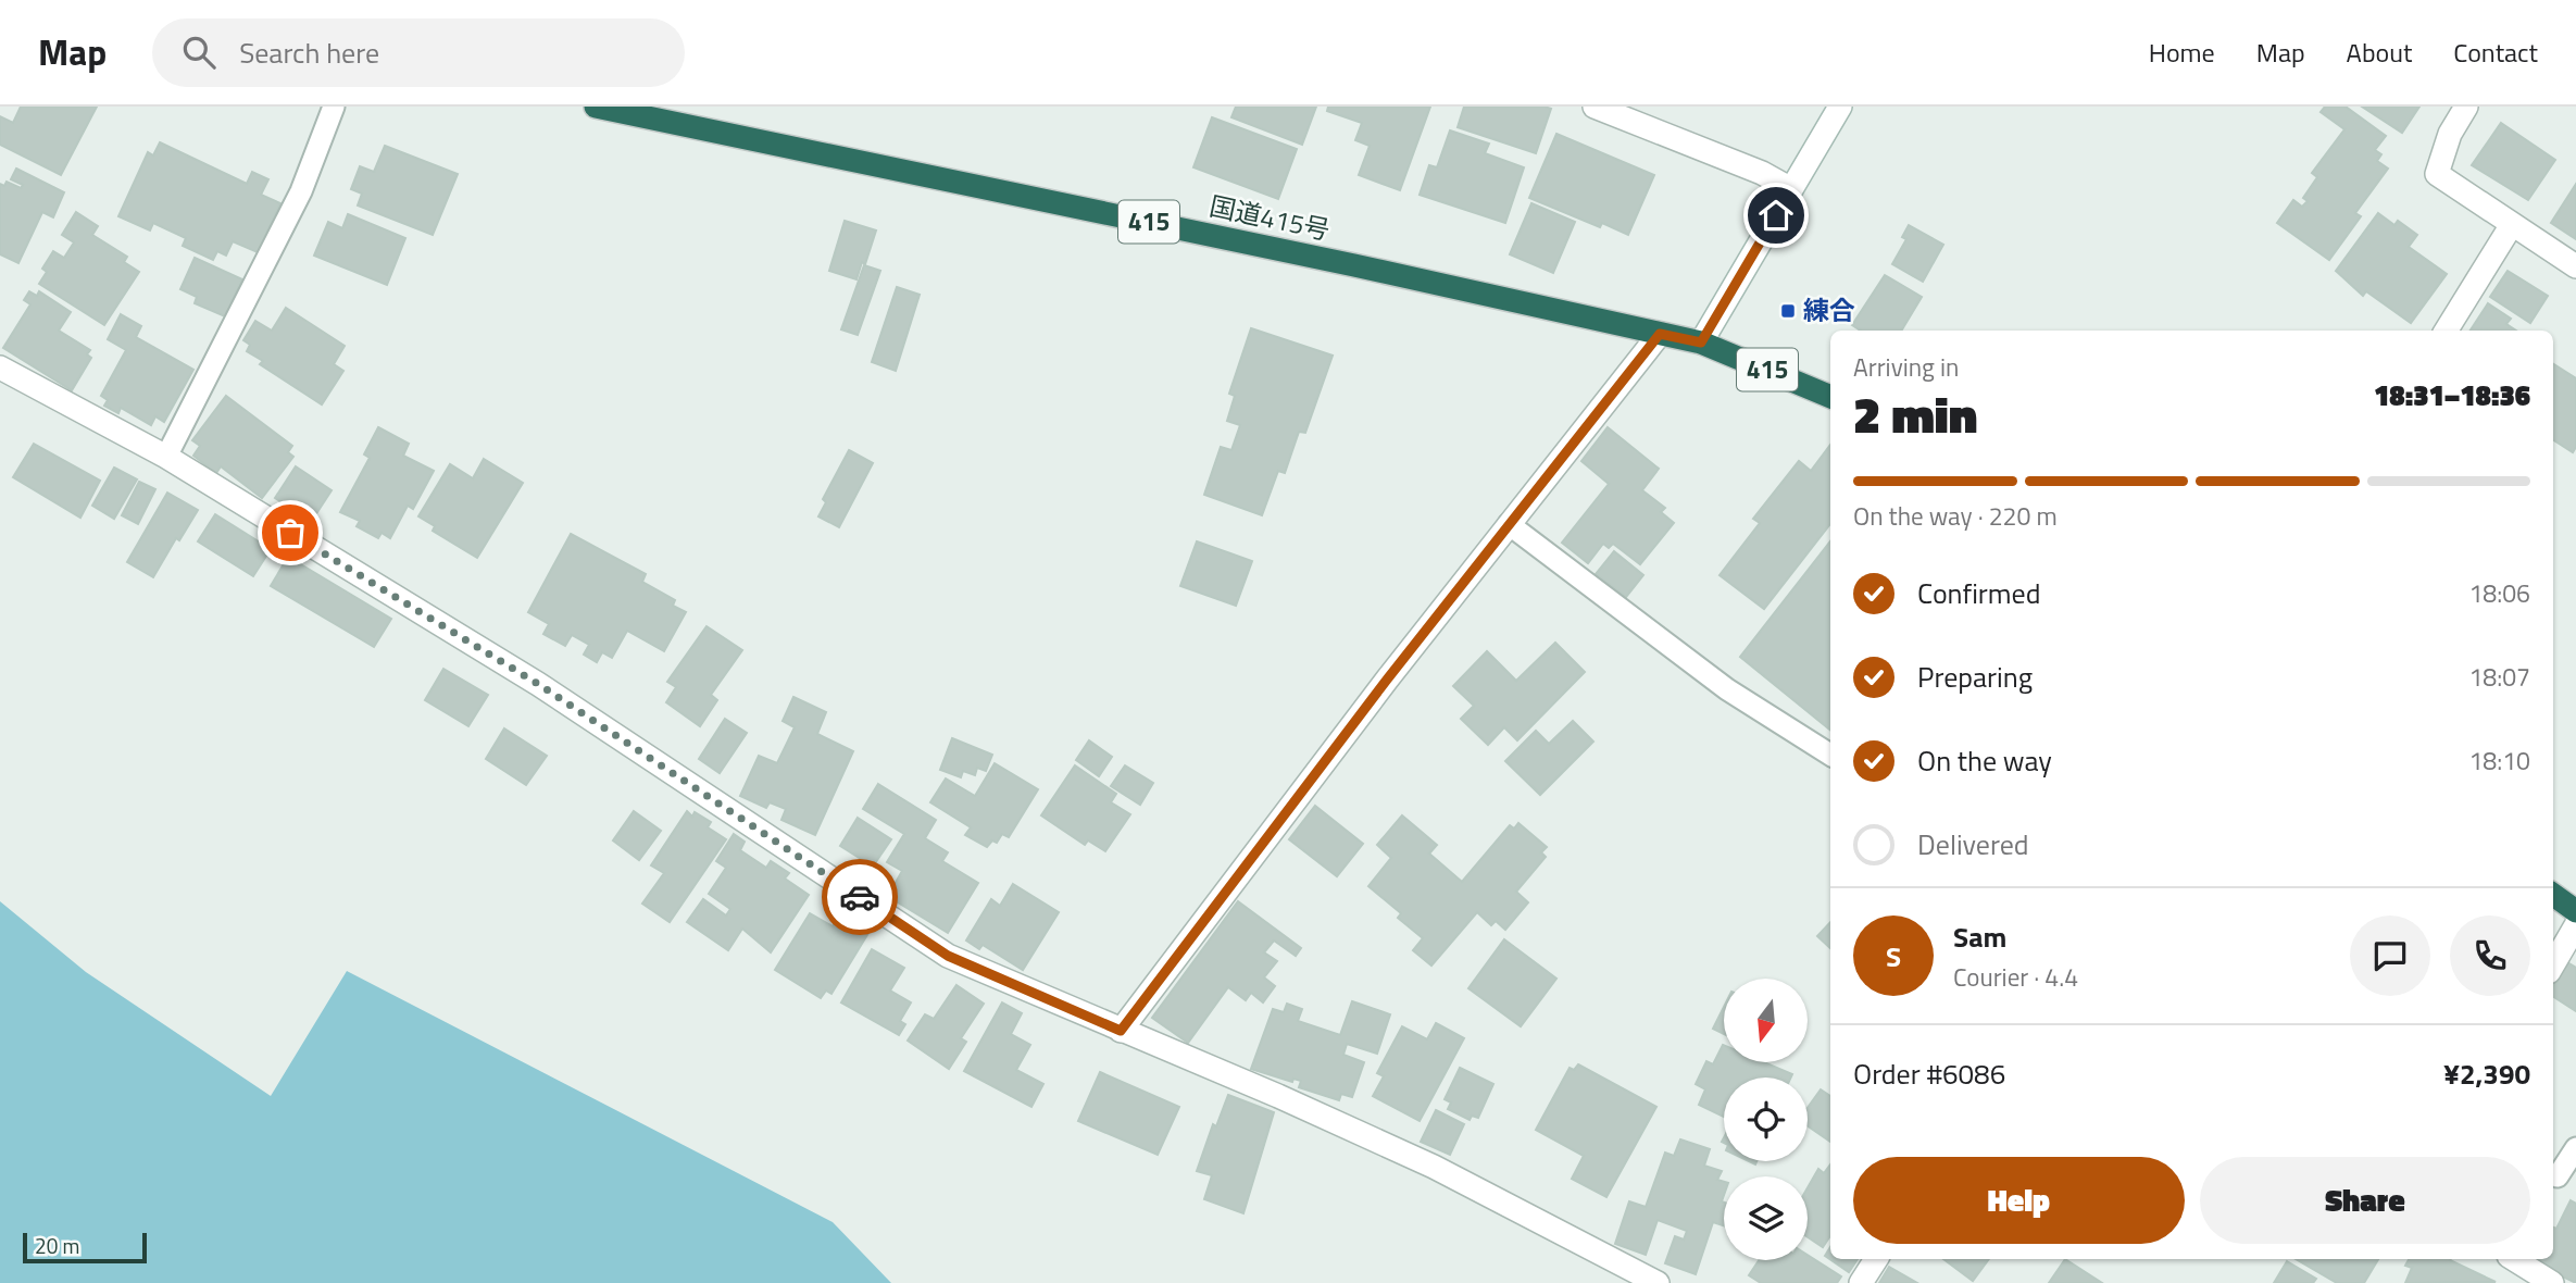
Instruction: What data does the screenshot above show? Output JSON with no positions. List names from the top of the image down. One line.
{"streets":{"highway":["国道415号","415"]},"places":{"transit":["練合"]},"scale_bar":"20 m","north":"bottom","page":{"header":"Map","search":"Search here","nav":["Home","Map","About","Contact"],"heading":["2 min","Arriving in","18:31–18:36"],"panel":["Sam","Courier · 4.4","Order #6086","¥2,390"],"bar":"On the way · 220 m","list":[["Confirmed","18:06"],["Preparing","18:07"],["On the way","18:10"],"Delivered"],"round":"S","buttons":["Help","Share"],"scale":"20 m"}}
